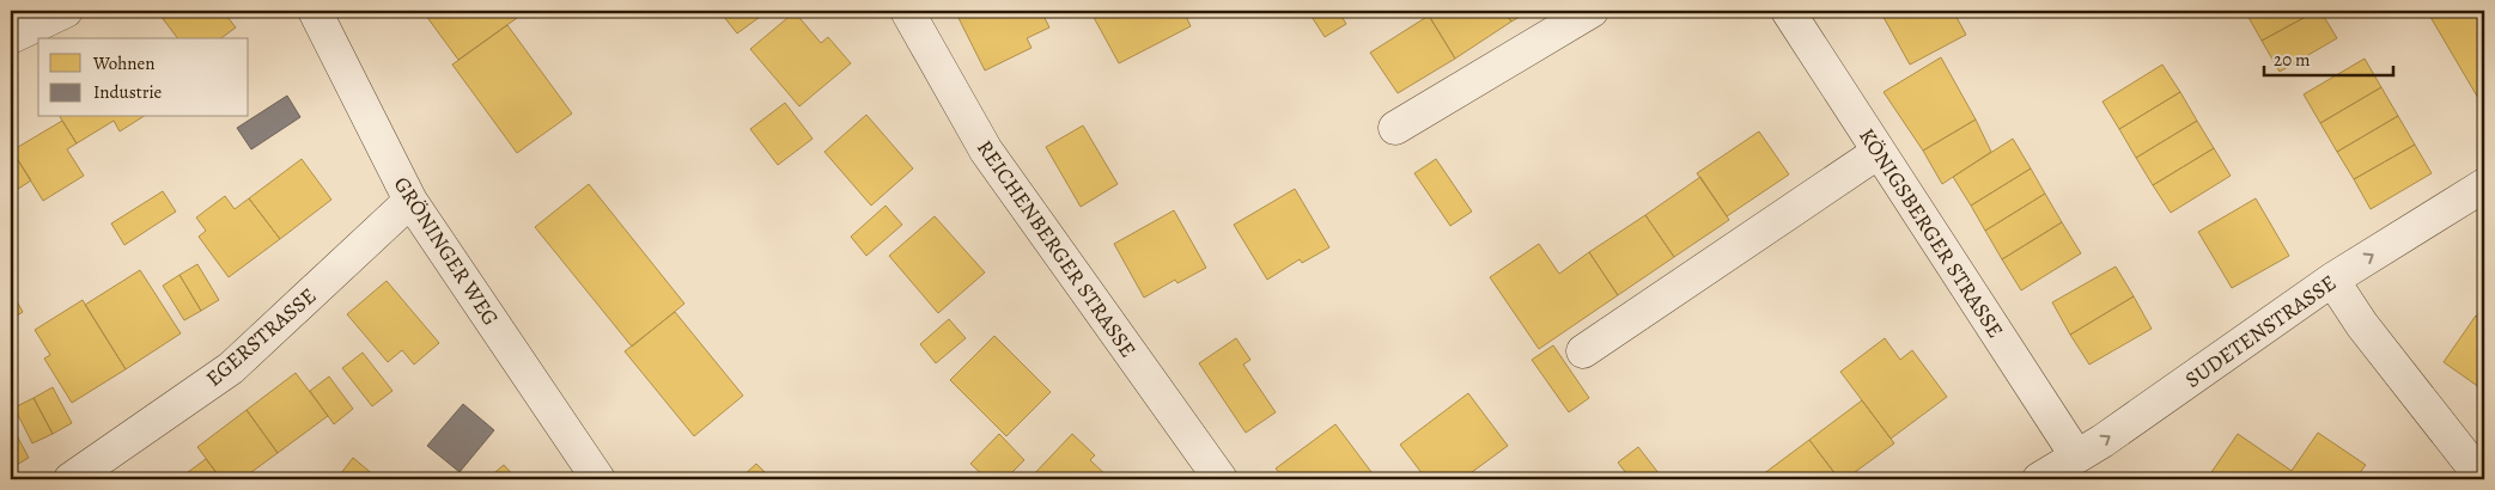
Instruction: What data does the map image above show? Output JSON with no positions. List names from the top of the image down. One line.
{"streets":{"street":["KÖNIGSBERGER STRASSE","REICHENBERGER STRASSE","GRÖNINGER WEG","SUDETENSTRASSE","EGERSTRASSE"]},"crossings":[["KÖNIGSBERGER STRASSE","SUDETENSTRASSE"],["GRÖNINGER WEG","EGERSTRASSE"]],"one_way":["SUDETENSTRASSE"],"legend":["Wohnen","Industrie"],"scale_bar":"20 m"}
